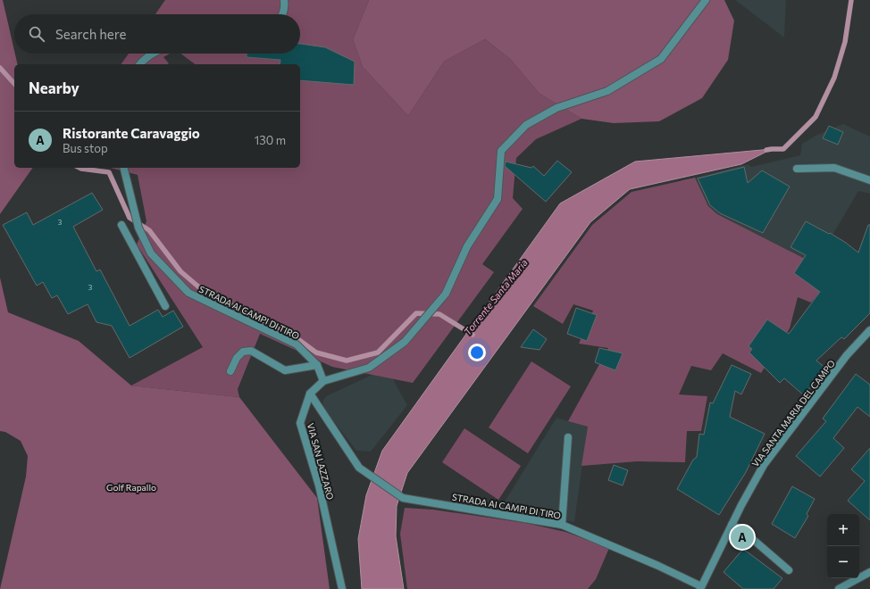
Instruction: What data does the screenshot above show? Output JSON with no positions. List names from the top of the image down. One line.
{"streets":{"street":["STRADA AI CAMPI DI TIRO","VIA SANTA MARIA DEL CAMPO","VIA SAN LAZZARO"]},"crossings":[["STRADA AI CAMPI DI TIRO","VIA SANTA MARIA DEL CAMPO"],["STRADA AI CAMPI DI TIRO","VIA SAN LAZZARO"]],"water":["Torrente Santa Maria"],"parks":["Golf Rapallo"],"house_numbers":["3","3"],"page":{"search":"Search here","heading":"Nearby","list":[{"mark":"A","name":"Ristorante Caravaggio","note":"Bus stop","value":"130 m"}],"map_buttons":["+","−"],"pins":"A"}}
